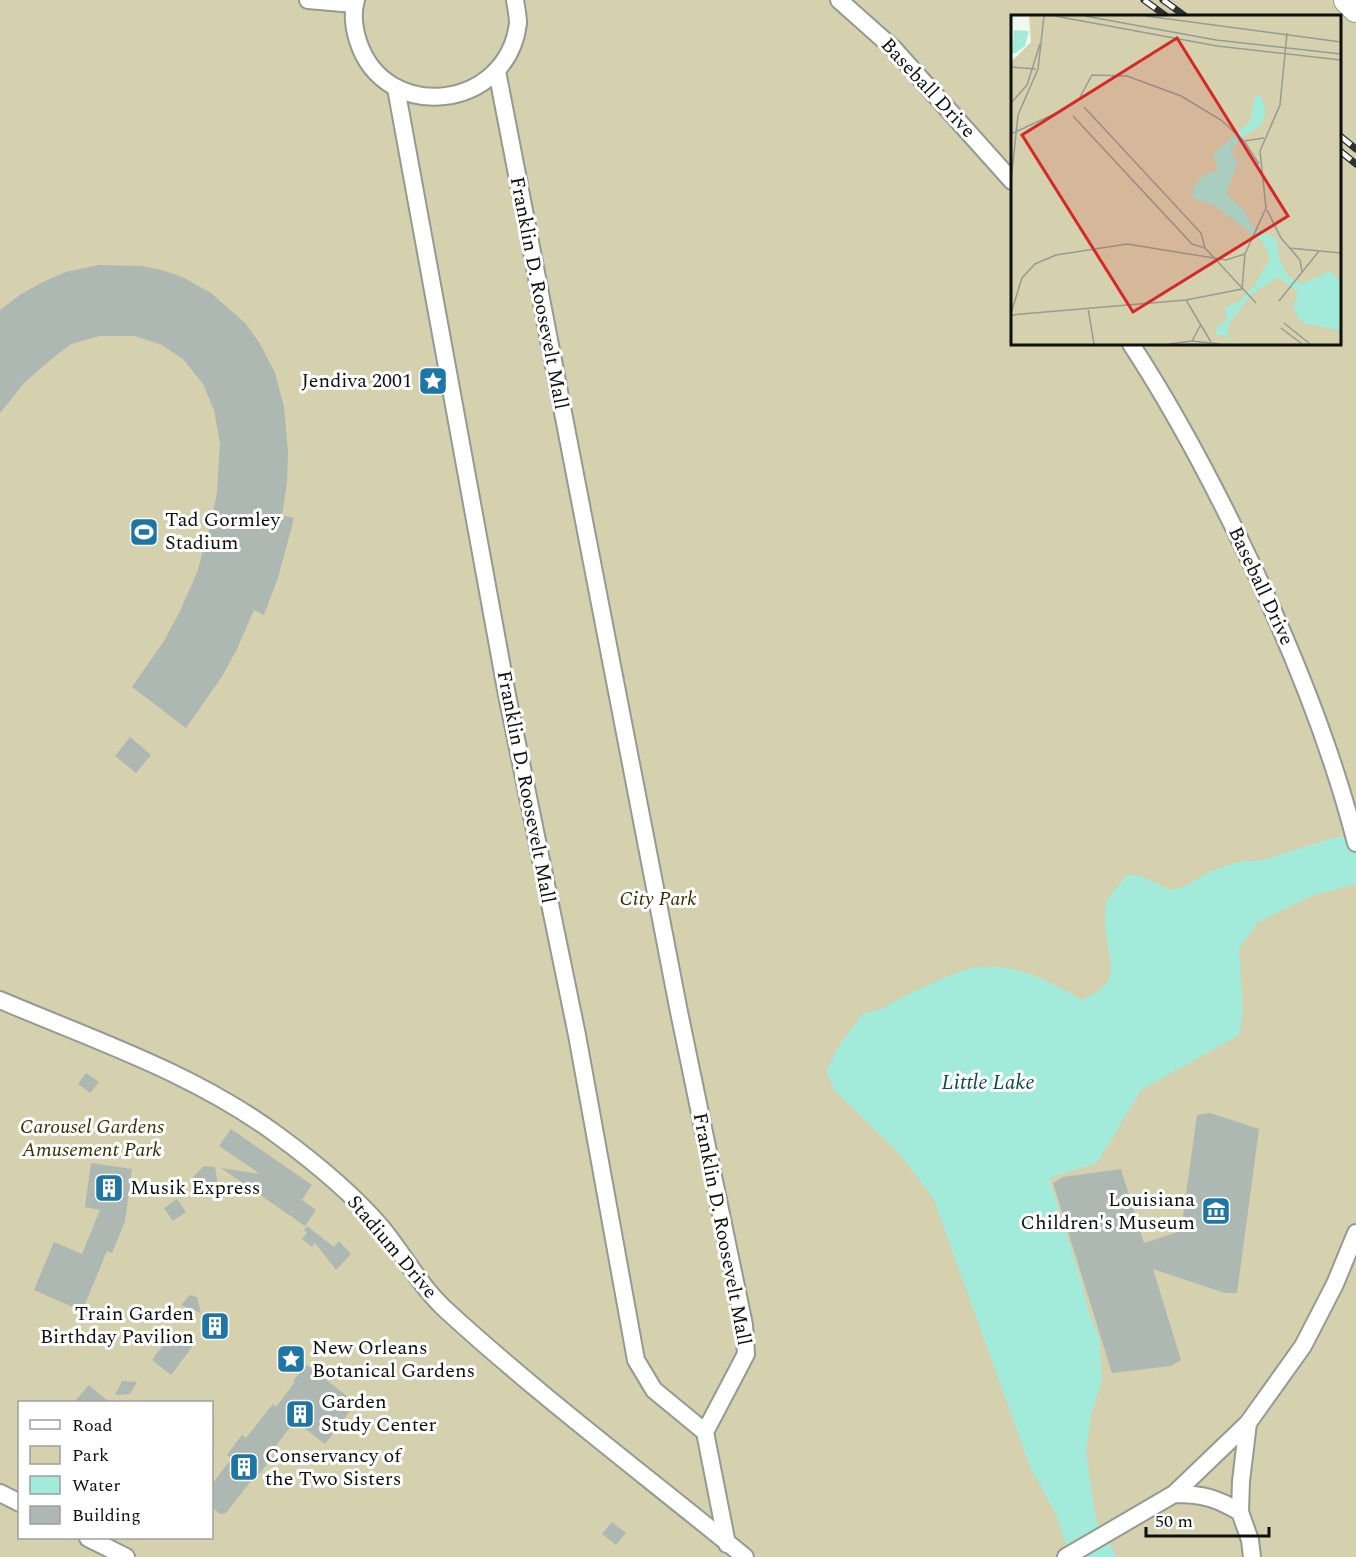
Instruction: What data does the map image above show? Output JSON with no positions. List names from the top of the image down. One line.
{"streets":{"street":["Baseball Drive","Franklin D. Roosevelt Mall","Stadium Drive"]},"water":["Little Lake"],"parks":["City Park","Carousel Gardens Amusement Park"],"places":{"place":["Jendiva 2001","New Orleans Botanical Gardens"],"sports":["Tad Gormley Stadium"],"building":["Musik Express","Train Garden Birthday Pavilion","Garden Study Center","Conservancy of the Two Sisters"],"museum":["Louisiana Children's Museum"]},"legend":["Road","Park","Water","Building"],"scale_bar":"50 m"}
